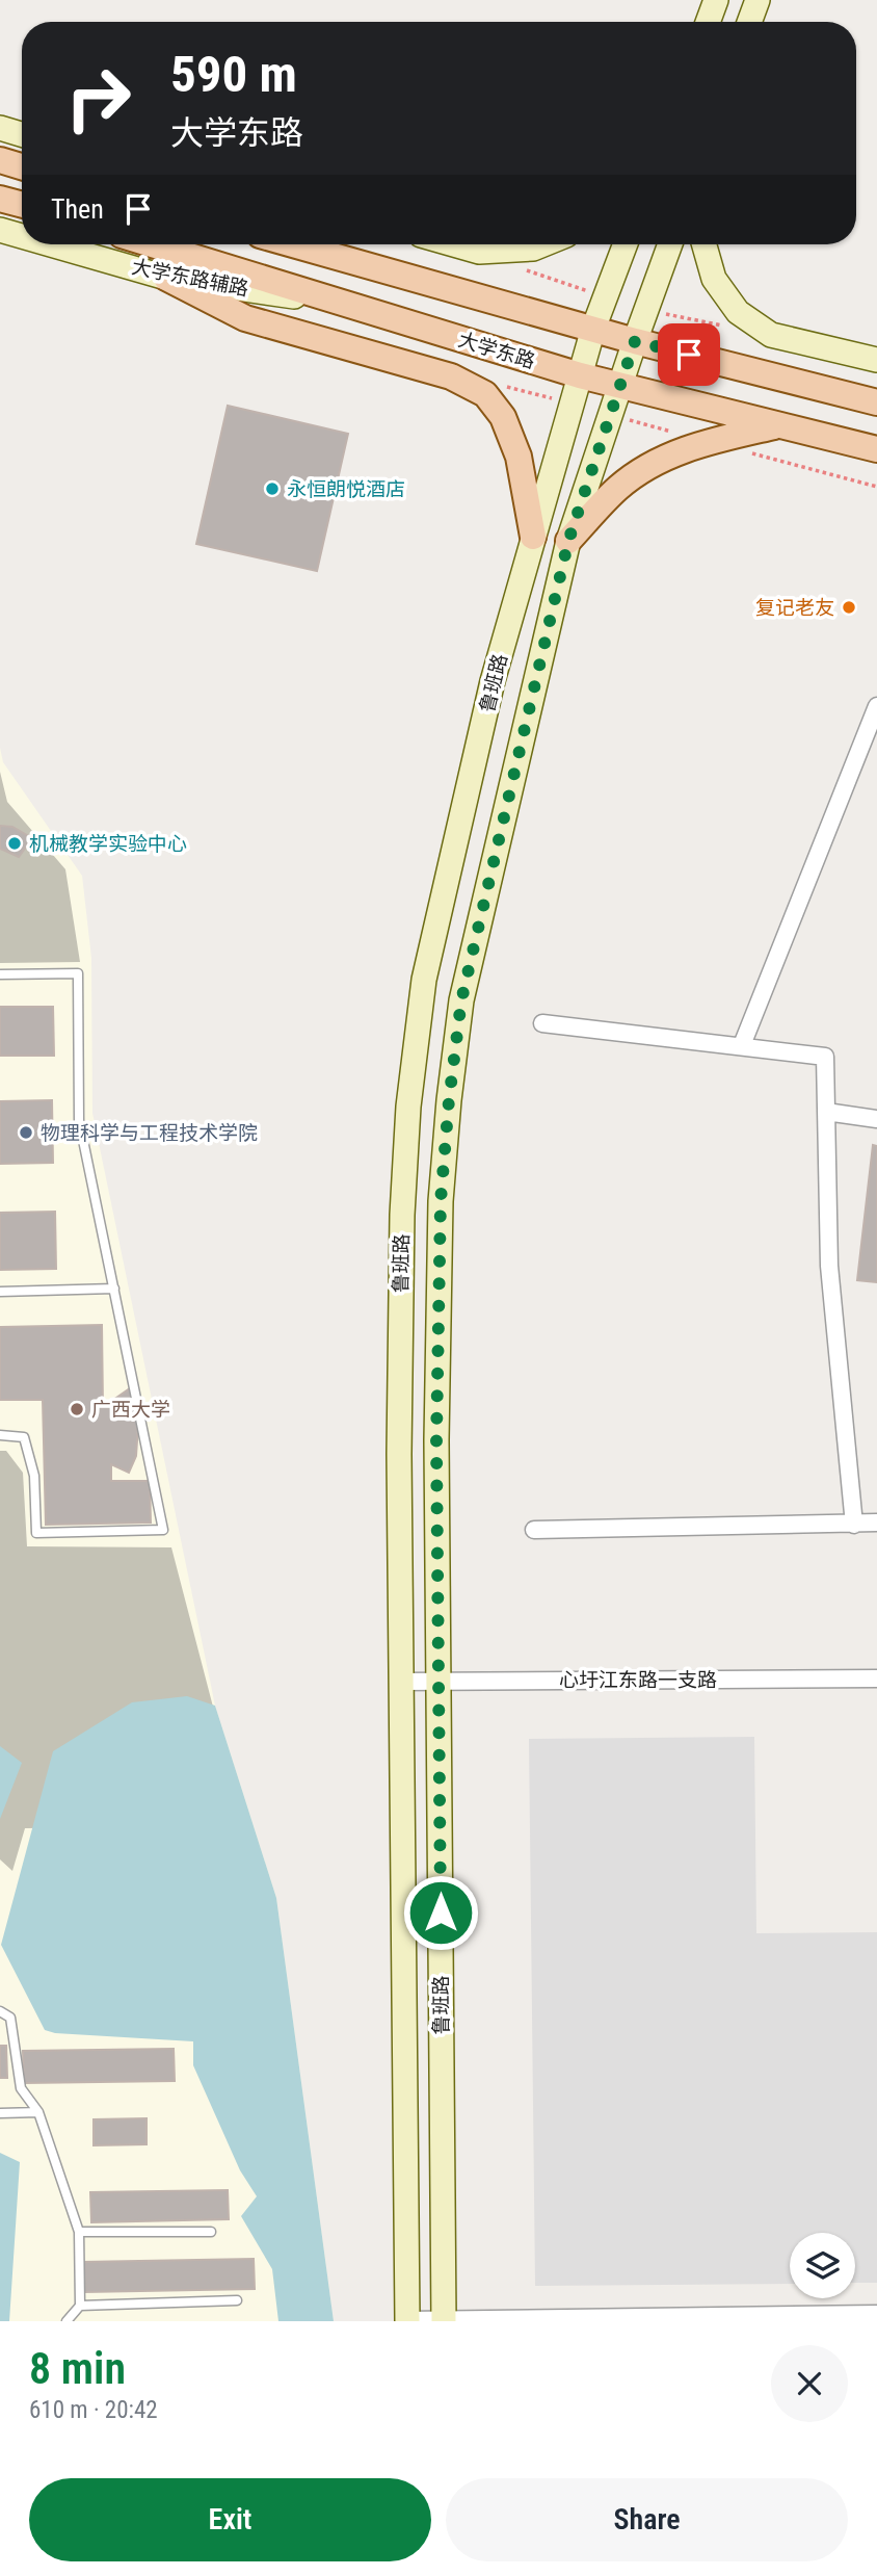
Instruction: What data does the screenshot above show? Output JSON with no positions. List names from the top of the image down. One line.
{"streets":{"main road":["大学东路辅路","大学东路","鲁班路"],"street":["心圩江东路一支路"]},"crossings":[["大学东路辅路","大学东路"],["大学东路","鲁班路"],["鲁班路","心圩江东路一支路"]],"places":["永恒朗悦酒店","复记老友","机械教学实验中心","物理科学与工程技术学院","广西大学"],"page":{"turn":["590 m","大学东路"],"then":"Then","heading":["8 min","610 m · 20:42"],"buttons":["Exit","Share"]}}
